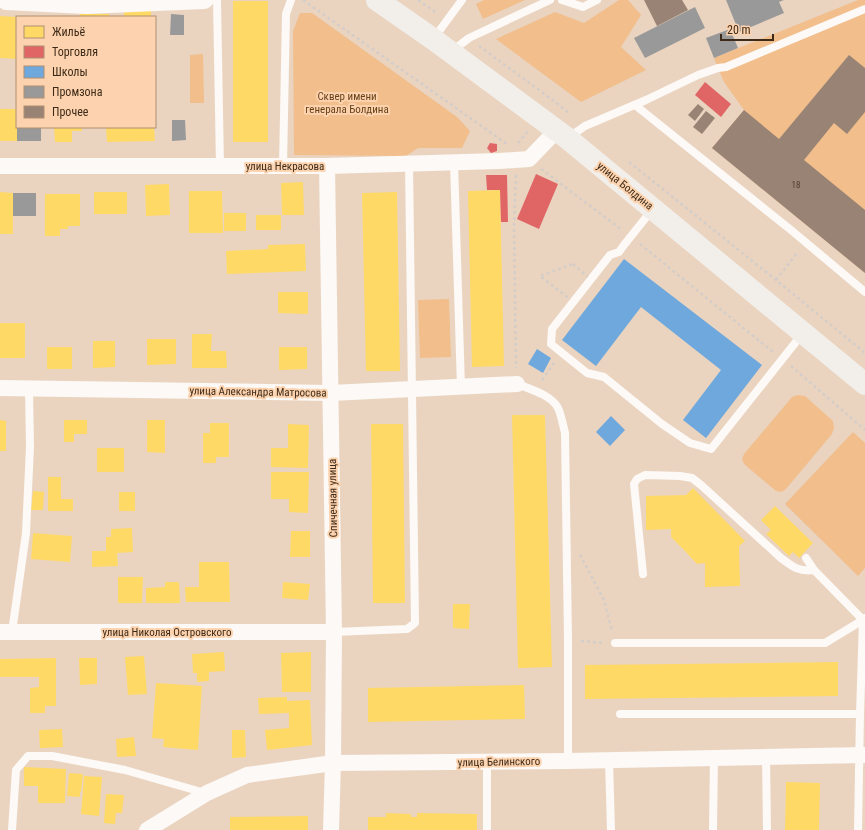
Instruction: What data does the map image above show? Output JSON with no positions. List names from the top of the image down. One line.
{"streets":{"main road":["улица Болдина"],"street":["улица Некрасова","улица Александра Матросова","Спичечная улица","улица Николая Островского","улица Белинского"]},"crossings":[["улица Некрасова","Спичечная улица"],["улица Александра Матросова","Спичечная улица"],["Спичечная улица","улица Николая Островского"],["Спичечная улица","улица Белинского"]],"parks":["Сквер имени генерала Болдина"],"house_numbers":["18"],"legend":["Жильё","Торговля","Школы","Промзона","Прочее"],"scale_bar":"20 m"}
